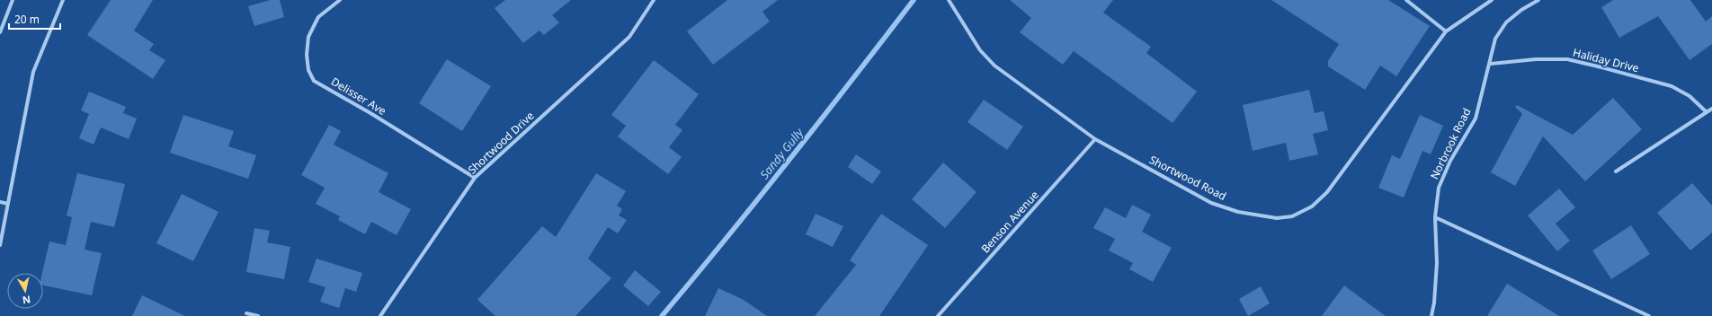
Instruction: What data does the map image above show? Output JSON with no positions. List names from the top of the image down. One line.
{"streets":{"street":["Haliday Drive","Delisser Ave","Shortwood Drive","Norbrook Road","Shortwood Road","Benson Avenue"]},"crossings":[["Haliday Drive","Norbrook Road"],["Delisser Ave","Shortwood Drive"],["Shortwood Road","Benson Avenue"]],"water":["Sandy Gully"],"scale_bar":"20 m","north":"bottom"}
